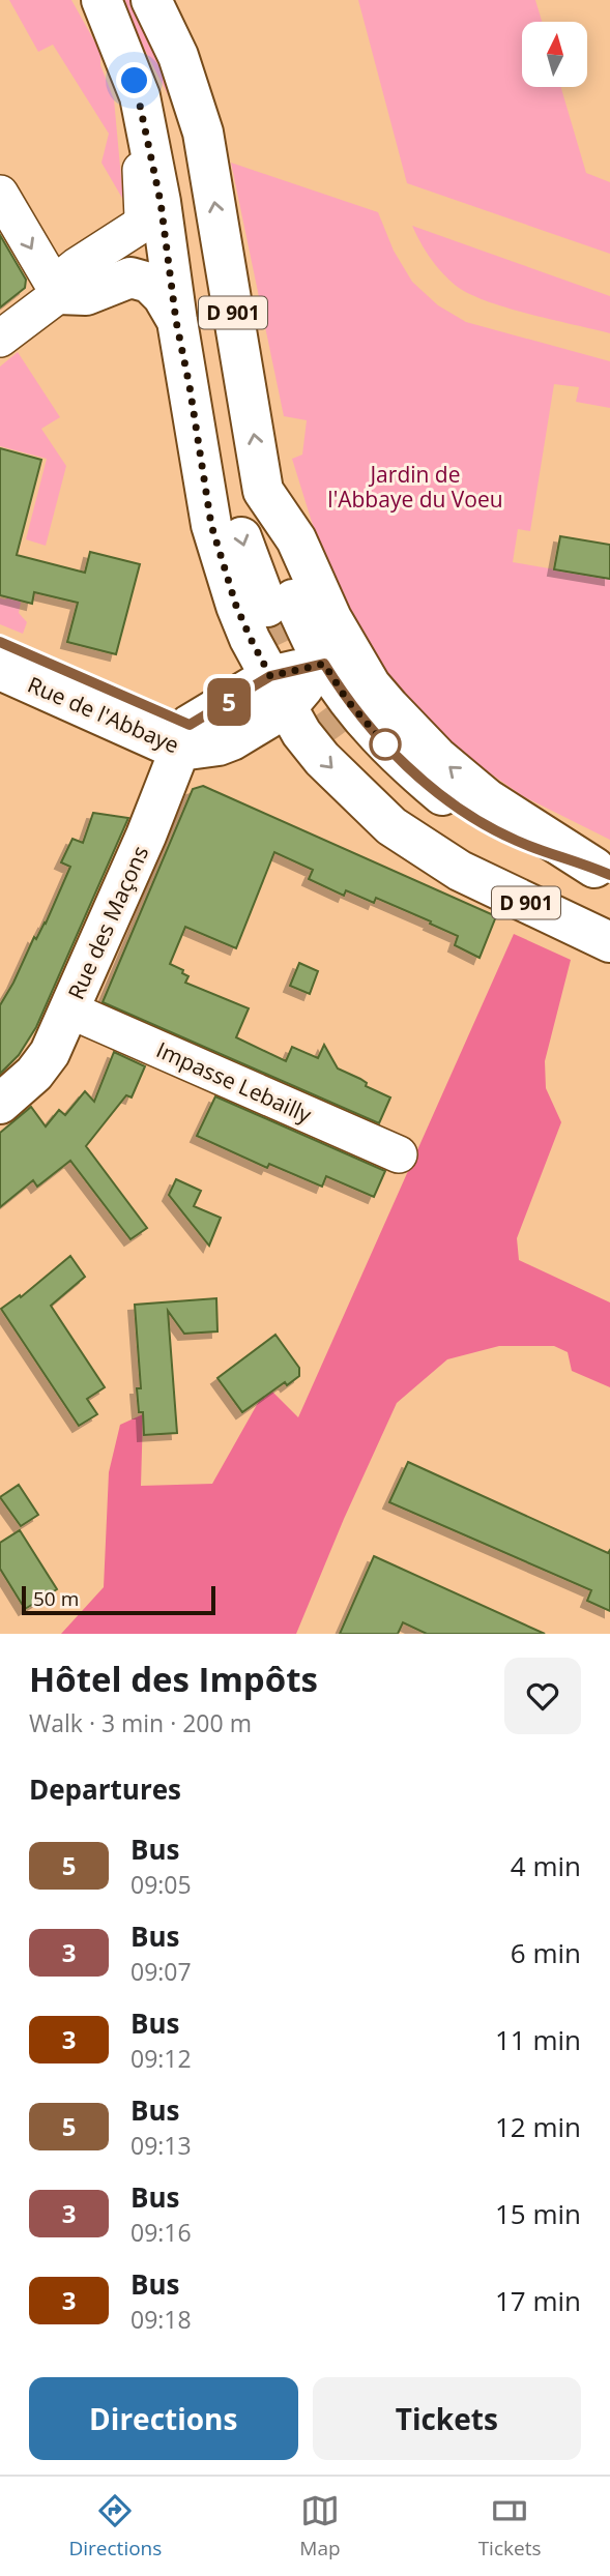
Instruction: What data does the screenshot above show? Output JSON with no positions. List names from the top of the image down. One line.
{"streets":{"main road":["D 901","Rue de l'Abbaye","Rue des Maçons"],"street":["Impasse Lebailly"]},"crossings":[["D 901","Rue de l'Abbaye"],["Rue de l'Abbaye","Rue des Maçons"],["Rue des Maçons","Impasse Lebailly"]],"parks":["Jardin de l'Abbaye du Voeu"],"lines":["bus line 5"],"scale_bar":"50 m","north":"top","page":{"on_map":"5","scale":"50 m","heading":[["Hôtel des Impôts","Walk · 3 min · 200 m"],"Departures"],"list":[{"mark":"5","name":"Bus","note":"09:05","value":"4 min"},{"mark":"3","name":"Bus","note":"09:07","value":"6 min"},{"mark":"3","name":"Bus","note":"09:12","value":"11 min"},{"mark":"5","name":"Bus","note":"09:13","value":"12 min"},{"mark":"3","name":"Bus","note":"09:16","value":"15 min"},{"mark":"3","name":"Bus","note":"09:18","value":"17 min"}],"buttons":["Directions","Tickets"],"tabs":["Directions","Map","Tickets"]}}
